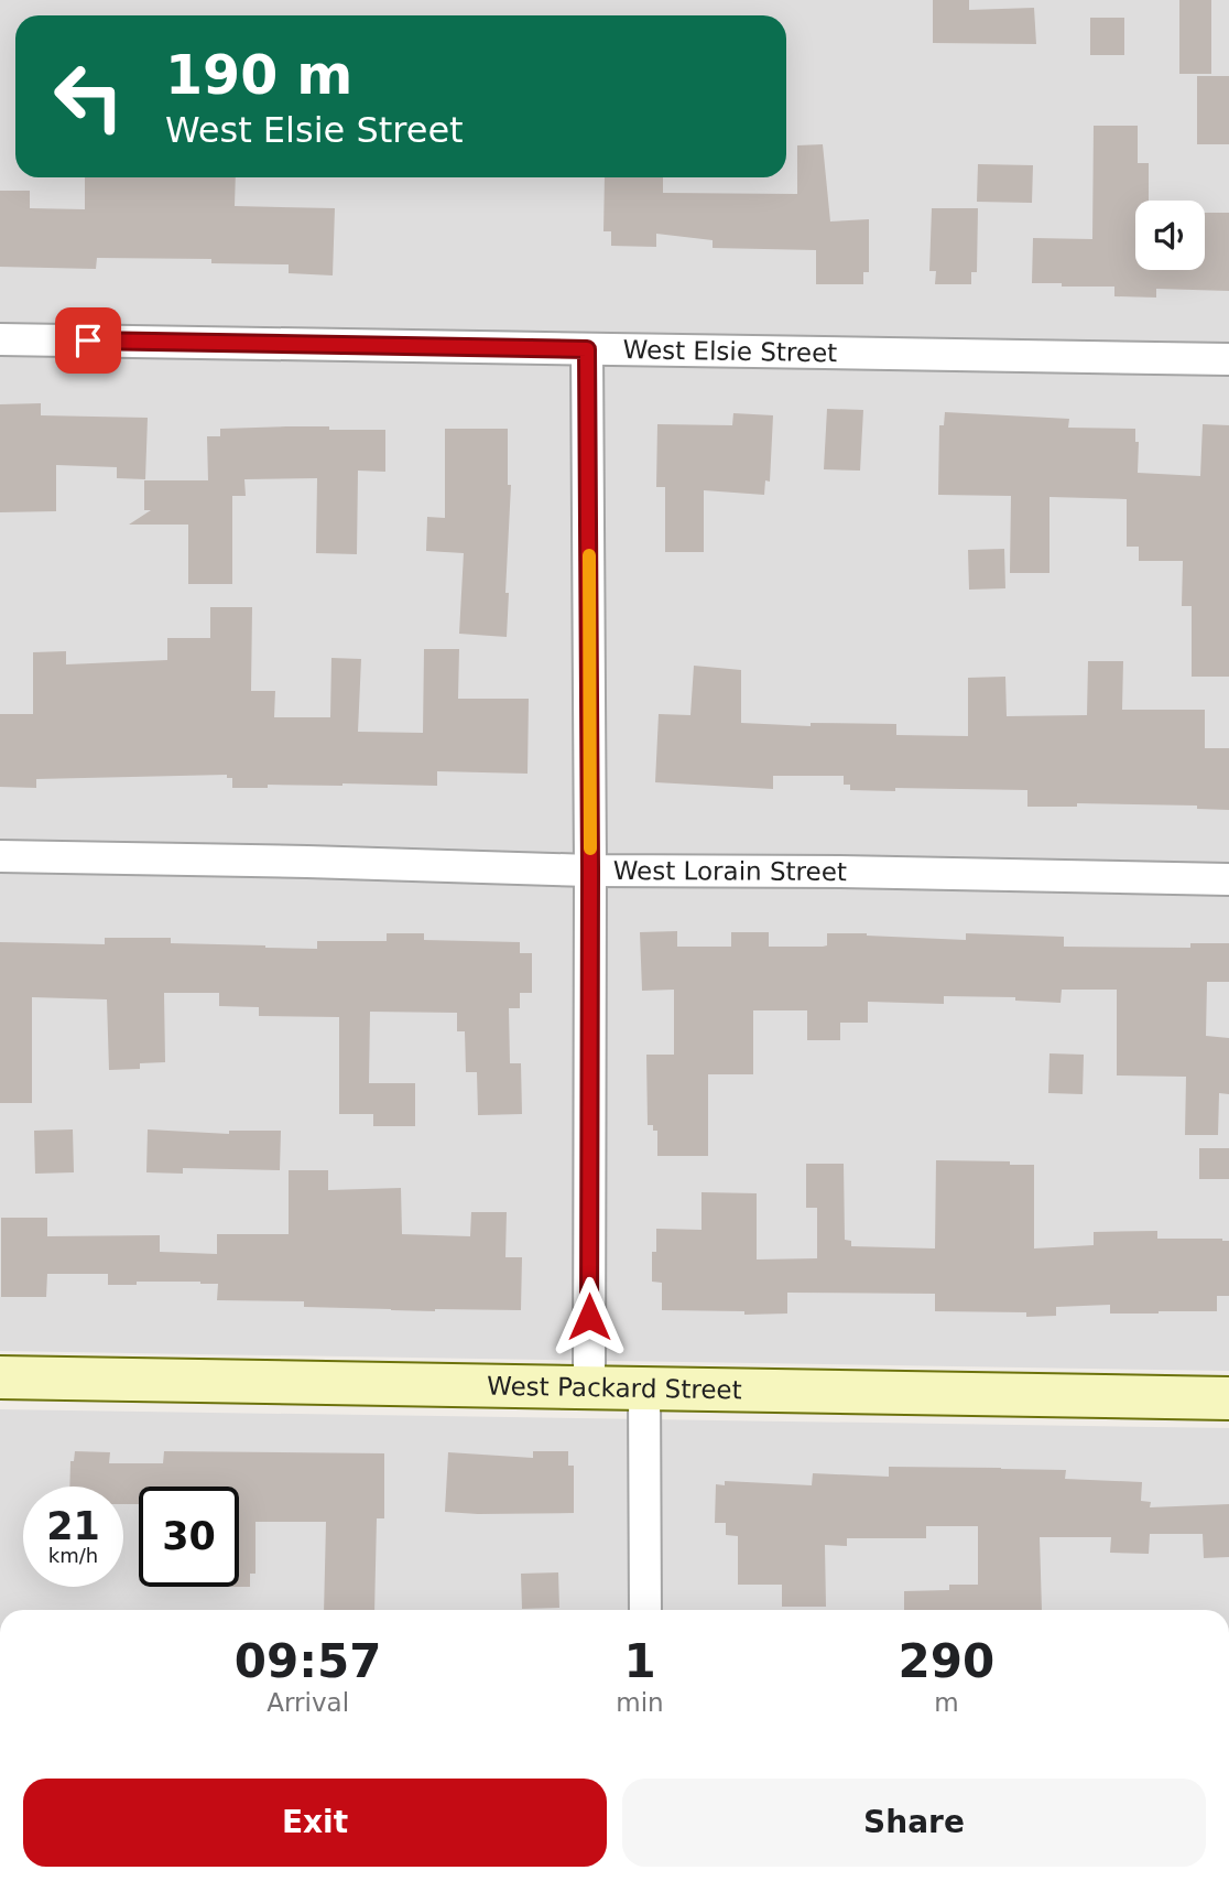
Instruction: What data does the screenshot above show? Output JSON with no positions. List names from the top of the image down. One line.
{"streets":{"street":["West Elsie Street","West Lorain Street","West Packard Street"]},"page":{"turn":["190 m","West Elsie Street"],"speed":"21 km/h","limit":"30","eta":["09:57","Arrival","1","min","290","m"],"buttons":["Exit","Share"]}}
